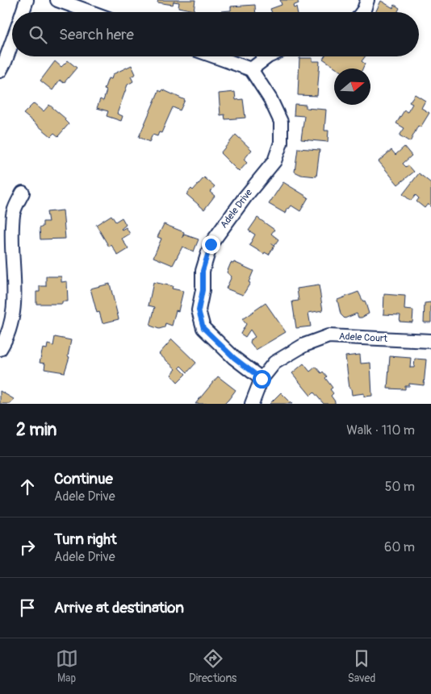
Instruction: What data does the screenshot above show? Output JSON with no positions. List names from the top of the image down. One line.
{"streets":{"street":["Adele Drive","Adele Court"]},"crossings":[["Adele Drive","Adele Court"]],"north":"right","page":{"search":"Search here","heading":["2 min","Walk · 110 m"],"list":[["Continue","Adele Drive","50 m"],["Turn right","Adele Drive","60 m"],"Arrive at destination"],"nav":["Map","Directions","Saved"]}}
